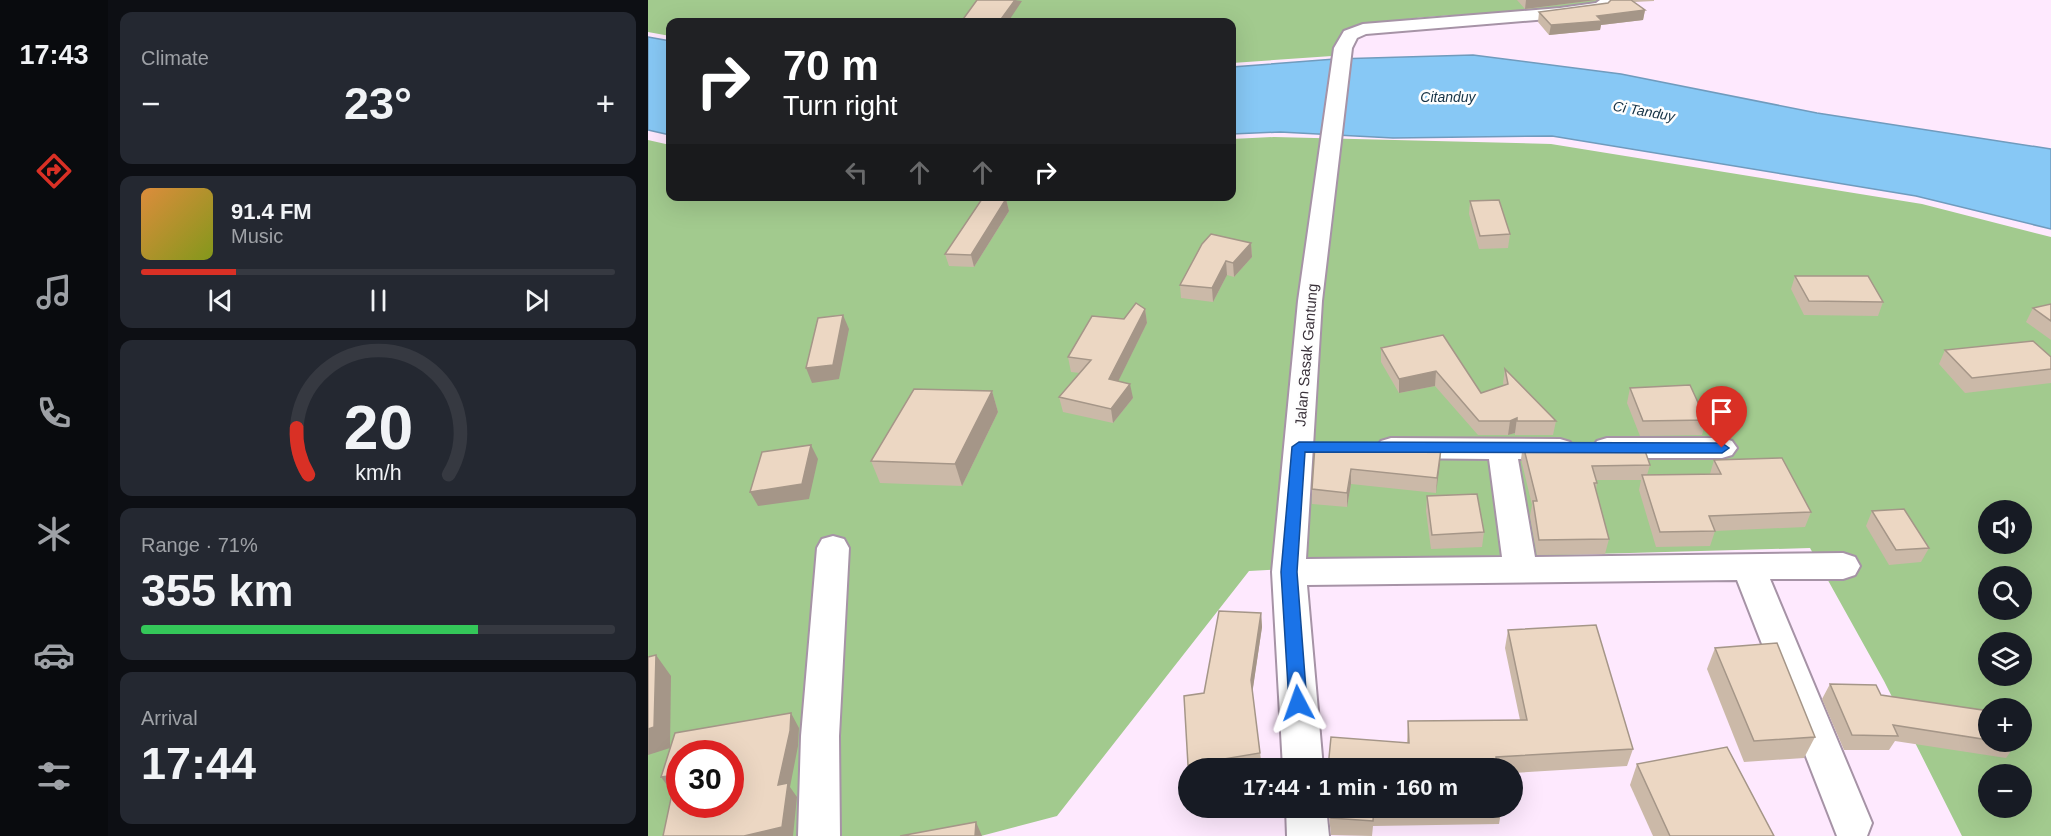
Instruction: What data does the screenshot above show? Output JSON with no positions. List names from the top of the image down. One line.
{"streets":{"street":["Jalan Sasak Gantung"]},"water":["Citanduy","Ci Tanduy"],"page":{"tabs":"17:43","tile":["Climate",["Range · 71%","355 km"],["Arrival","17:44"]],"turn":["70 m","Turn right"],"heat":["−","23°","+"],"song":["91.4 FM","Music"],"map_buttons":["+","−"],"limit":"30","trip":"17:44 · 1 min · 160 m","gauge":["20","km/h"]}}
